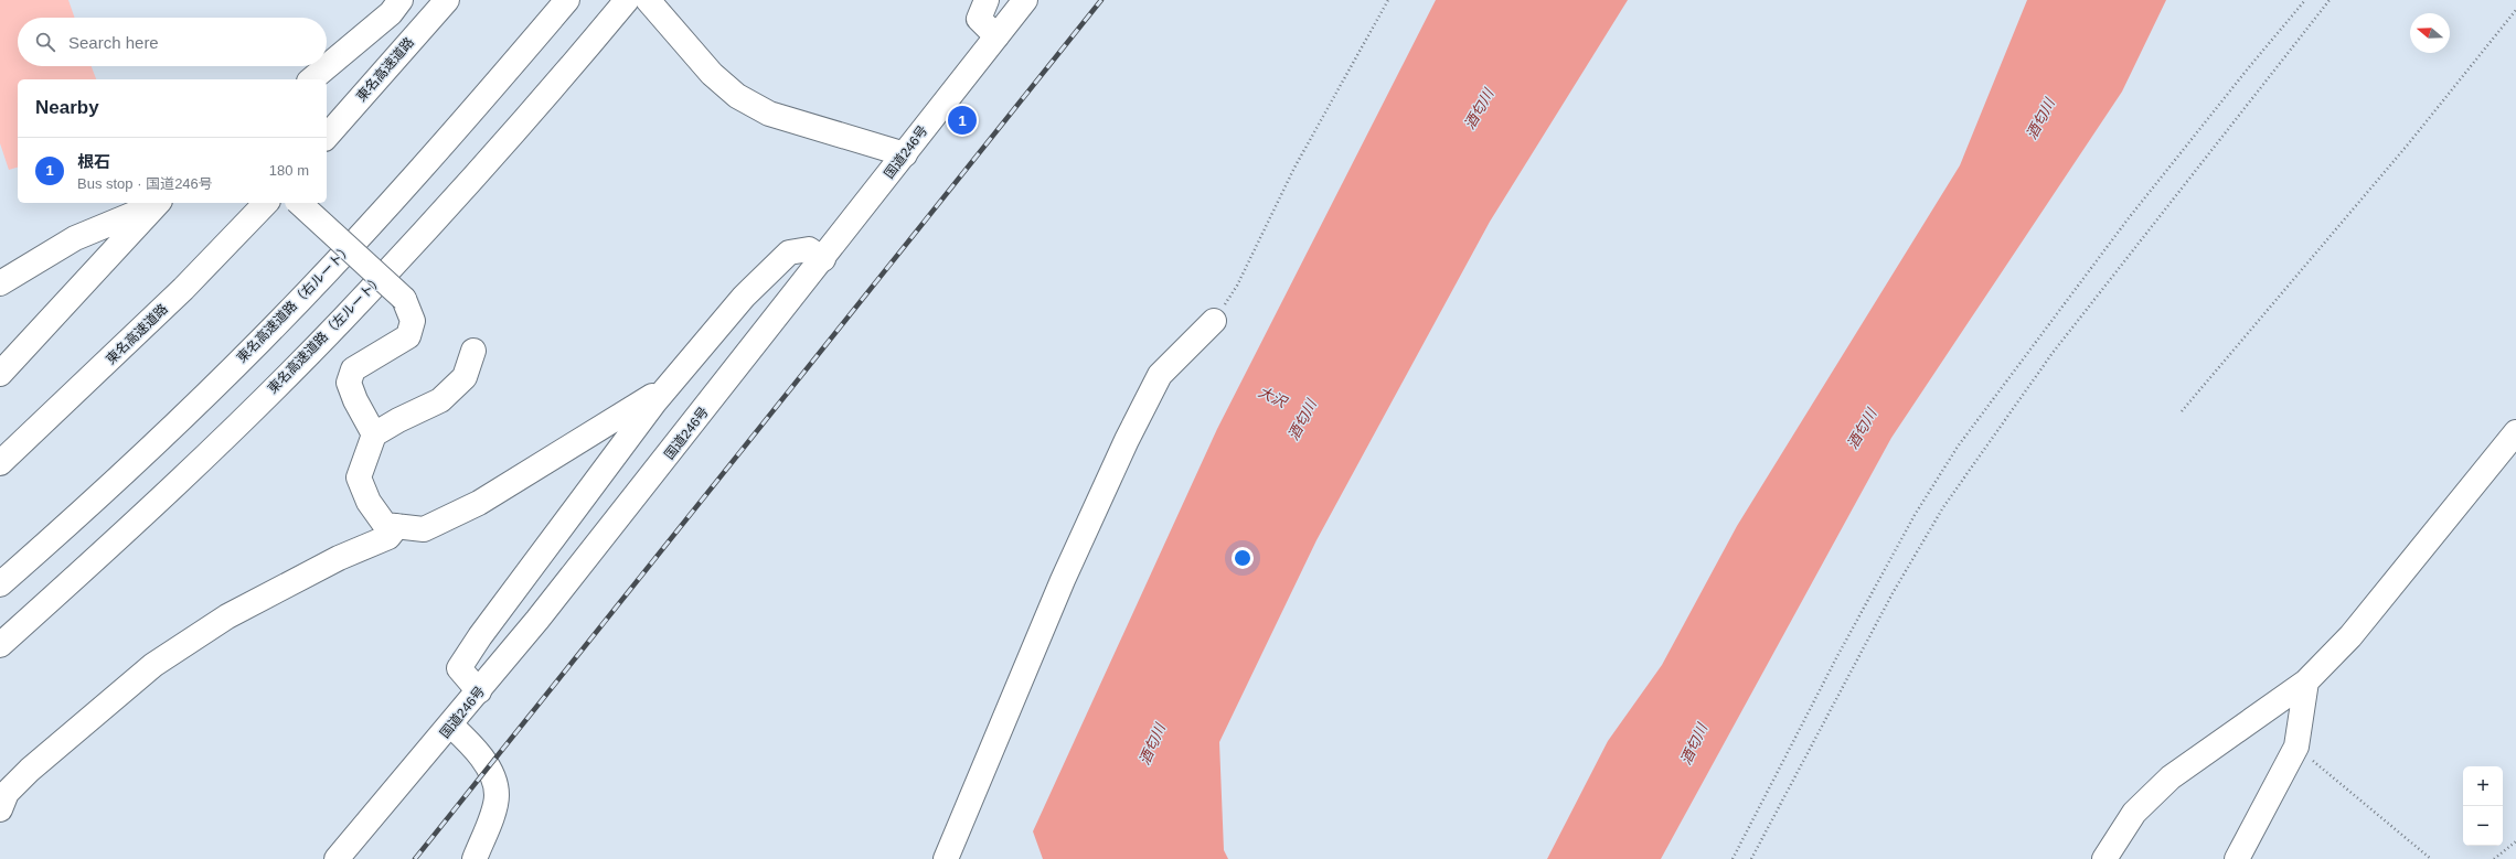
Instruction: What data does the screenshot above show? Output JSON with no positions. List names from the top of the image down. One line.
{"streets":{"main road":["東名高速道路","国道246号","東名高速道路（右ルート）","東名高速道路（左ルート）"]},"water":["酒匂川","大沢"],"north":"left","page":{"search":"Search here","heading":"Nearby","pins":"1","list":[{"mark":"1","name":"根石","note":"Bus stop · 国道246号","value":"180 m"}],"map_buttons":["+","−"]}}
